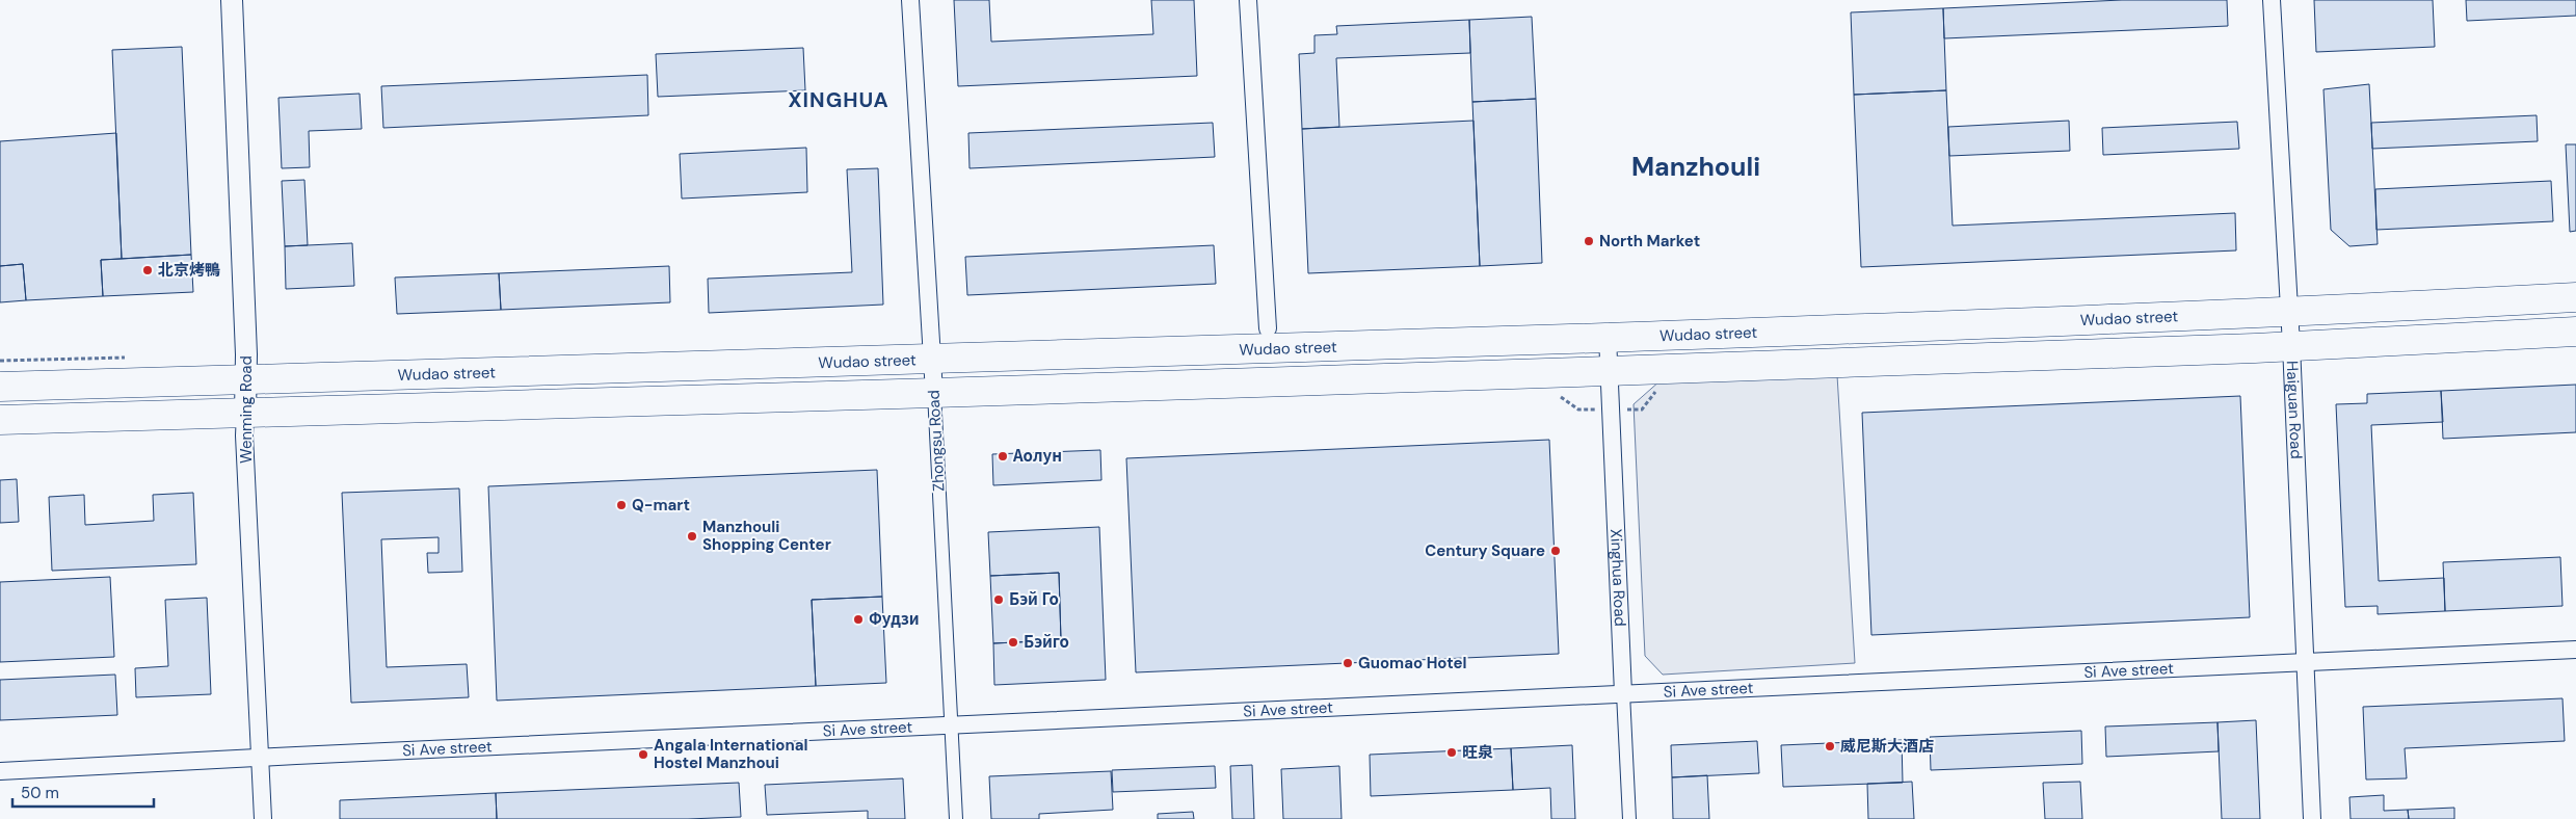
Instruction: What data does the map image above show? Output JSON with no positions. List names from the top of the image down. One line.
{"streets":{"highway":["Wudao street"],"street":["Wenming Road","Haiguan Road","Zhongsu Road","Xinghua Road","Si Ave street"]},"crossings":[["Wudao street","Wenming Road"],["Wudao street","Haiguan Road"],["Wudao street","Zhongsu Road"],["Wudao street","Xinghua Road"],["Wenming Road","Si Ave street"],["Haiguan Road","Si Ave street"],["Zhongsu Road","Si Ave street"],["Xinghua Road","Si Ave street"]],"districts":["XINGHUA","Manzhouli"],"places":["North Market","北京烤鴨","Аолун","Q-mart","Manzhouli Shopping Center","Century Square","Бэй Го","Фудзи","Бэйго","Guomao Hotel","威尼斯大酒店","旺泉","Angala International Hostel Manzhoui"],"scale_bar":"50 m"}
